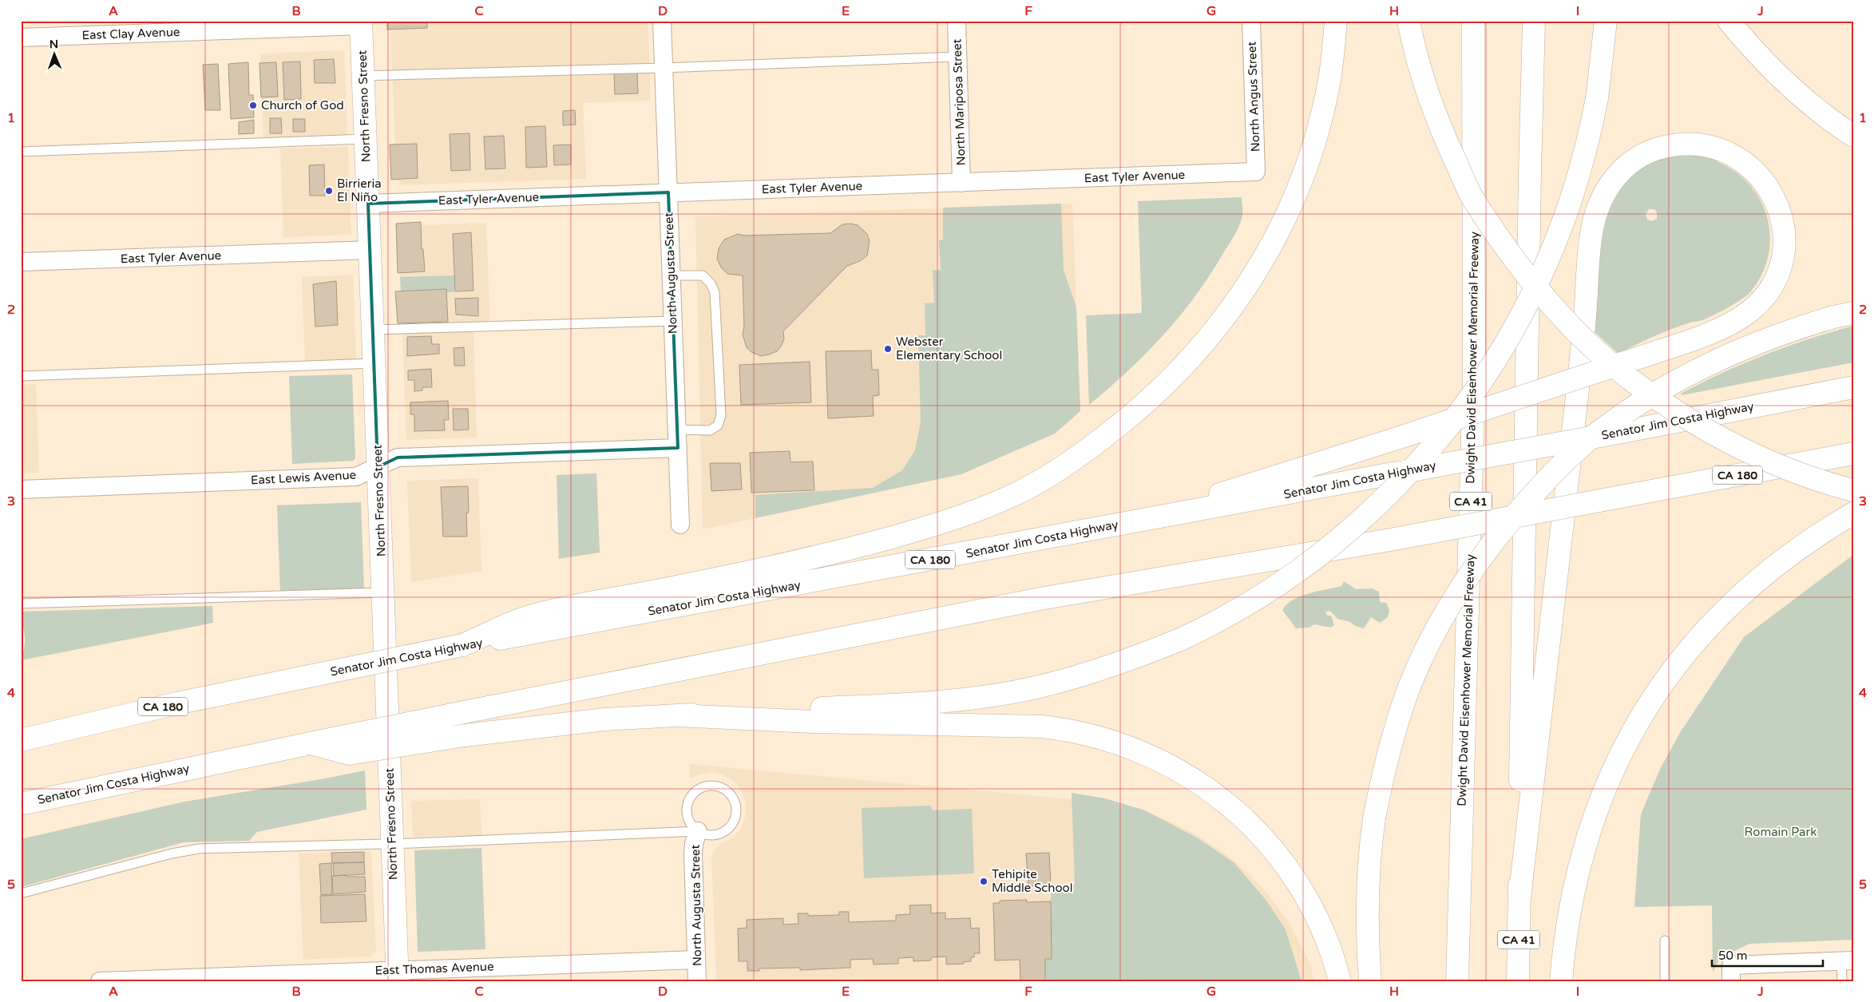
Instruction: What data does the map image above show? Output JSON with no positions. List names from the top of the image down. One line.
{"streets":{"main road":["North Fresno Street","Dwight David Eisenhower Memorial Freeway","Senator Jim Costa Highway","CA 180","CA 41"],"street":["East Clay Avenue","North Angus Street","North Mariposa Street","East Tyler Avenue","North Augusta Street","East Lewis Avenue","East Thomas Avenue"]},"crossings":[["East Clay Avenue","North Fresno Street"],["North Angus Street","East Tyler Avenue"],["North Mariposa Street","East Tyler Avenue"],["North Fresno Street","East Tyler Avenue"],["North Fresno Street","East Lewis Avenue"],["North Fresno Street","East Thomas Avenue"],["East Tyler Avenue","North Augusta Street"],["North Augusta Street","East Lewis Avenue"],["North Augusta Street","East Thomas Avenue"]],"parks":["Romain Park"],"places":["Church of God","Birrieria El Niño","Webster Elementary School","Tehipite Middle School"],"scale_bar":"50 m","north":"top","grid":{"columns":["A","B","C","D","E","F","G","H","I","J"],"rows":["1","2","3","4","5"]}}
